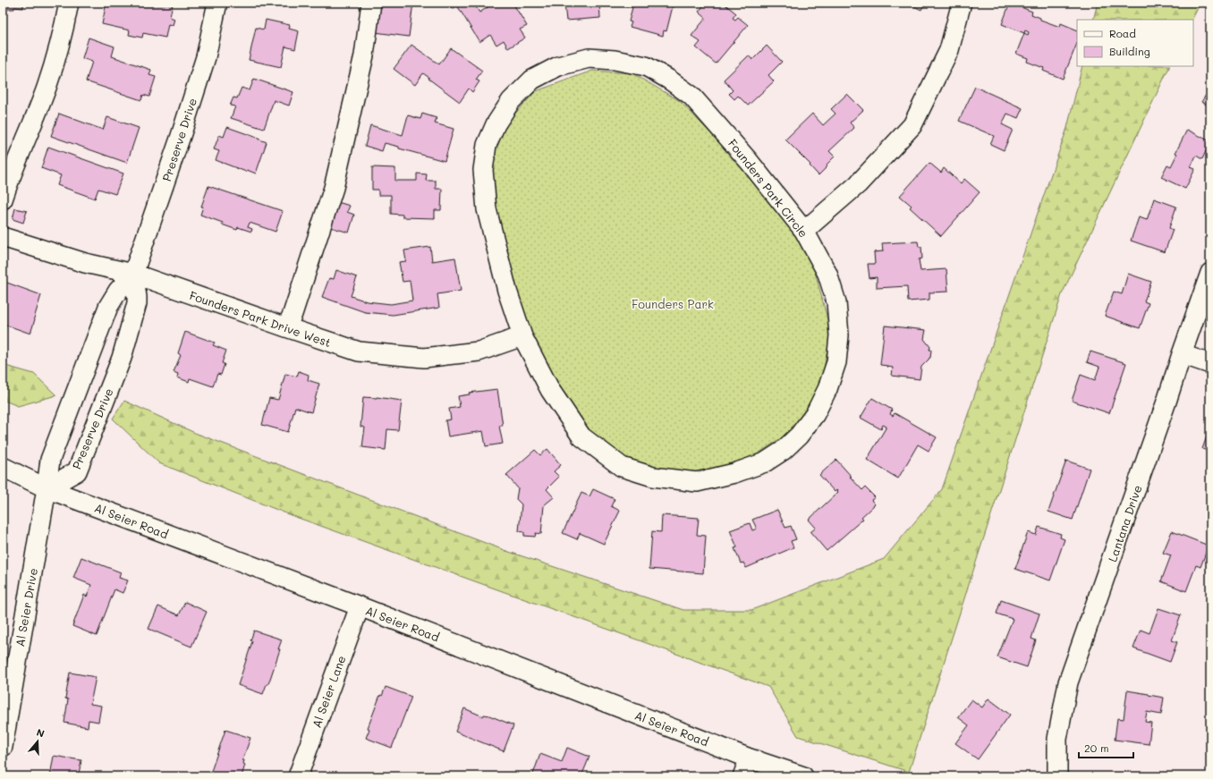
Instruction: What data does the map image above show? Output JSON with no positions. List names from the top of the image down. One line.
{"streets":{"street":["Preserve Drive","Founders Park Circle","Founders Park Drive West","Al Seier Road","Lantana Drive","Al Seier Drive","Al Seier Lane"]},"crossings":[["Preserve Drive","Founders Park Drive West"],["Preserve Drive","Al Seier Road"],["Preserve Drive","Al Seier Drive"],["Founders Park Circle","Founders Park Drive West"],["Al Seier Road","Al Seier Drive"],["Al Seier Road","Al Seier Lane"]],"parks":["Founders Park"],"legend":["Road","Building"],"scale_bar":"20 m","north":"top"}
